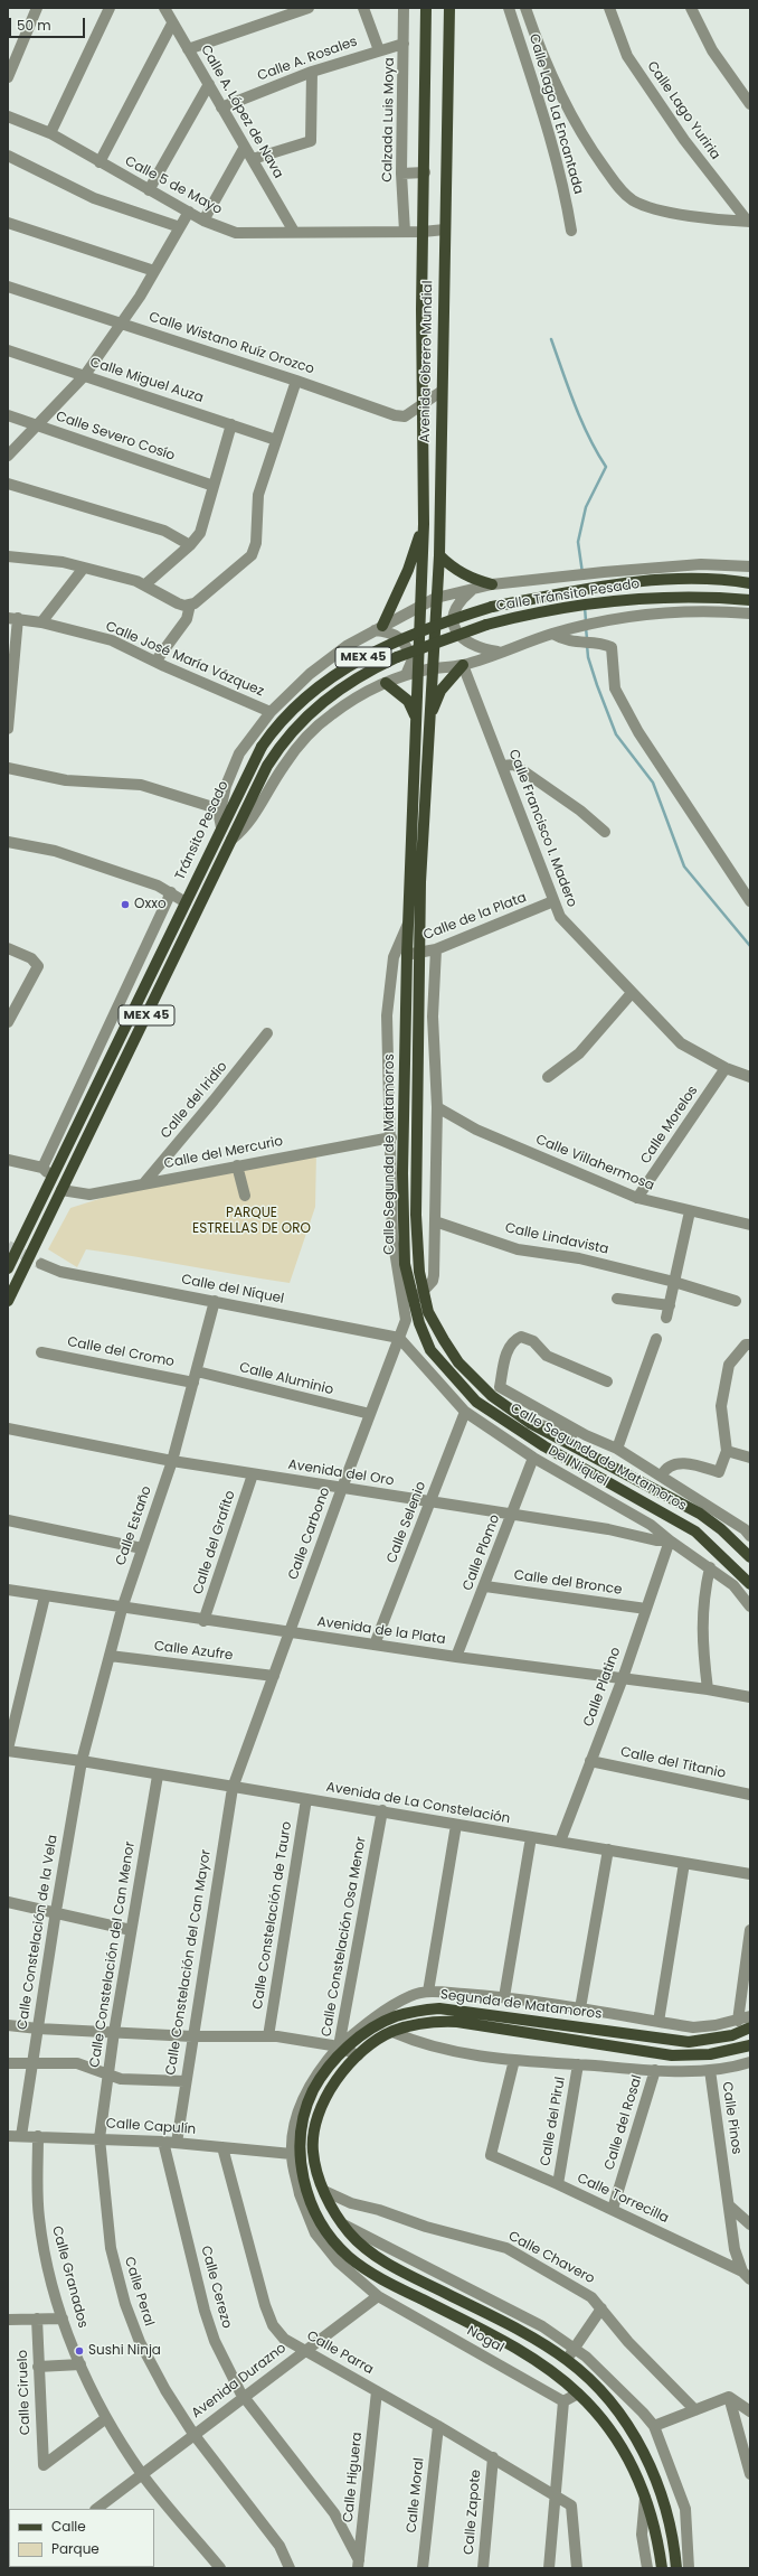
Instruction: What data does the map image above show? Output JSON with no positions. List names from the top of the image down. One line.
{"streets":{"main road":["Avenida Obrero Mundial","Calle Tránsito Pesado","MEX 45","Tránsito Pesado","Calle Segunda de Matamoros","Segunda de Matamoros"],"street":["Calle A. Rosales","Calle Lago Yuriria","Calle A. López de Nava","Calle Lago La Encantada","Calzada Luis Moya","Calle 5 de Mayo","Calle Wistano Ruíz Orozco","Calle Miguel Auza","Calle Severo Cosío","Calle José María Vázquez","Calle Francisco I. Madero","Calle de la Plata","Calle del Iridio","Calle Morelos","Calle del Mercurio","Calle Villahermosa","Calle Lindavista","Calle del Níquel","Calle del Cromo","Calle Aluminio","Del Niquel","Avenida del Oro","Calle Selenio","Calle Estaño","Calle Carbono","Calle del Grafito","Calle Plomo","Calle del Bronce","Avenida de la Plata","Calle Azufre","Calle Platino","Calle del Titanio","Avenida de La Constelación","Calle Constelación de Tauro","Calle Constelación de la Vela","Calle Constelación Osa Menor","Calle Constelación del Can Menor","Calle Constelación del Can Mayor","Calle Pinos","Calle del Pirul","Calle del Rosal","Calle Capulín","Calle Torrecilla","Calle Chavero","Calle Granados","Calle Cerezo","Calle Peral","Nogal","Calle Parra","Avenida Durazno","Calle Ciruelo","Calle Higuera","Calle Moral","Calle Zapote"]},"crossings":[["Calle A. Rosales","Calle A. López de Nava"],["Calle A. Rosales","Calzada Luis Moya"],["Calle Lago Yuriria","Calle Lago La Encantada"],["Calle A. López de Nava","Calle 5 de Mayo"],["Calzada Luis Moya","Calle 5 de Mayo"],["Calle 5 de Mayo","Avenida Obrero Mundial"],["Calle Wistano Ruíz Orozco","Avenida Obrero Mundial"],["Avenida Obrero Mundial","Calle Segunda de Matamoros"],["Calle Tránsito Pesado","MEX 45"],["Calle Tránsito Pesado","Tránsito Pesado"],["MEX 45","Tránsito Pesado"],["MEX 45","Calle del Mercurio"],["Calle Francisco I. Madero","Calle de la Plata"],["Calle Francisco I. Madero","Calle Morelos"],["Calle de la Plata","Calle Segunda de Matamoros"],["Calle del Iridio","Calle del Mercurio"],["Calle Morelos","Calle Villahermosa"],["Calle del Mercurio","Calle Carbono"],["Calle Segunda de Matamoros","Calle Carbono"],["Calle del Níquel","Del Niquel"],["Calle del Níquel","Calle Estaño"],["Calle del Níquel","Calle Carbono"],["Calle del Cromo","Calle Aluminio"],["Calle del Cromo","Calle Estaño"],["Calle Aluminio","Calle Estaño"],["Calle Aluminio","Calle Carbono"],["Del Niquel","Avenida del Oro"],["Del Niquel","Calle Selenio"],["Del Niquel","Calle Carbono"],["Del Niquel","Calle Plomo"],["Del Niquel","Calle Platino"],["Avenida del Oro","Calle Selenio"],["Avenida del Oro","Calle Estaño"],["Avenida del Oro","Calle Carbono"],["Avenida del Oro","Calle del Grafito"],["Avenida del Oro","Calle Plomo"],["Avenida del Oro","Calle Platino"],["Calle Selenio","Avenida de la Plata"],["Calle Estaño","Avenida de la Plata"],["Calle Estaño","Calle Azufre"],["Calle Estaño","Avenida de La Constelación"],["Calle Estaño","Calle Constelación de la Vela"],["Calle Carbono","Avenida de la Plata"],["Calle Carbono","Calle Azufre"],["Calle Carbono","Avenida de La Constelación"],["Calle Carbono","Calle Constelación del Can Mayor"],["Calle del Grafito","Avenida de la Plata"],["Calle Plomo","Calle del Bronce"],["Calle Plomo","Avenida de la Plata"],["Calle del Bronce","Calle Platino"],["Avenida de la Plata","Calle Platino"],["Calle Platino","Calle del Titanio"],["Calle Platino","Avenida de La Constelación"],["Avenida de La Constelación","Calle Constelación de Tauro"],["Avenida de La Constelación","Calle Constelación de la Vela"],["Avenida de La Constelación","Calle Constelación Osa Menor"],["Avenida de La Constelación","Calle Constelación del Can Menor"],["Avenida de La Constelación","Calle Constelación del Can Mayor"],["Calle Constelación de la Vela","Calle Capulín"],["Calle Constelación Osa Menor","Segunda de Matamoros"],["Calle Constelación del Can Menor","Calle Capulín"],["Calle Constelación del Can Menor","Calle Peral"],["Calle Constelación del Can Mayor","Calle Capulín"],["Segunda de Matamoros","Calle Chavero"],["Calle Pinos","Calle Torrecilla"],["Calle del Pirul","Calle Torrecilla"],["Calle del Rosal","Calle Torrecilla"],["Calle Capulín","Calle Granados"],["Calle Capulín","Calle Cerezo"],["Calle Capulín","Calle Peral"],["Calle Capulín","Calle Parra"],["Calle Granados","Avenida Durazno"],["Calle Granados","Calle Ciruelo"],["Calle Cerezo","Avenida Durazno"],["Calle Cerezo","Calle Higuera"],["Calle Peral","Avenida Durazno"],["Nogal","Avenida Durazno"],["Calle Parra","Avenida Durazno"],["Calle Parra","Calle Higuera"],["Calle Parra","Calle Moral"],["Calle Parra","Calle Zapote"]],"parks":["PARQUE ESTRELLAS DE ORO"],"places":["Oxxo","Sushi Ninja"],"legend":["Calle","Parque"],"scale_bar":"50 m"}
